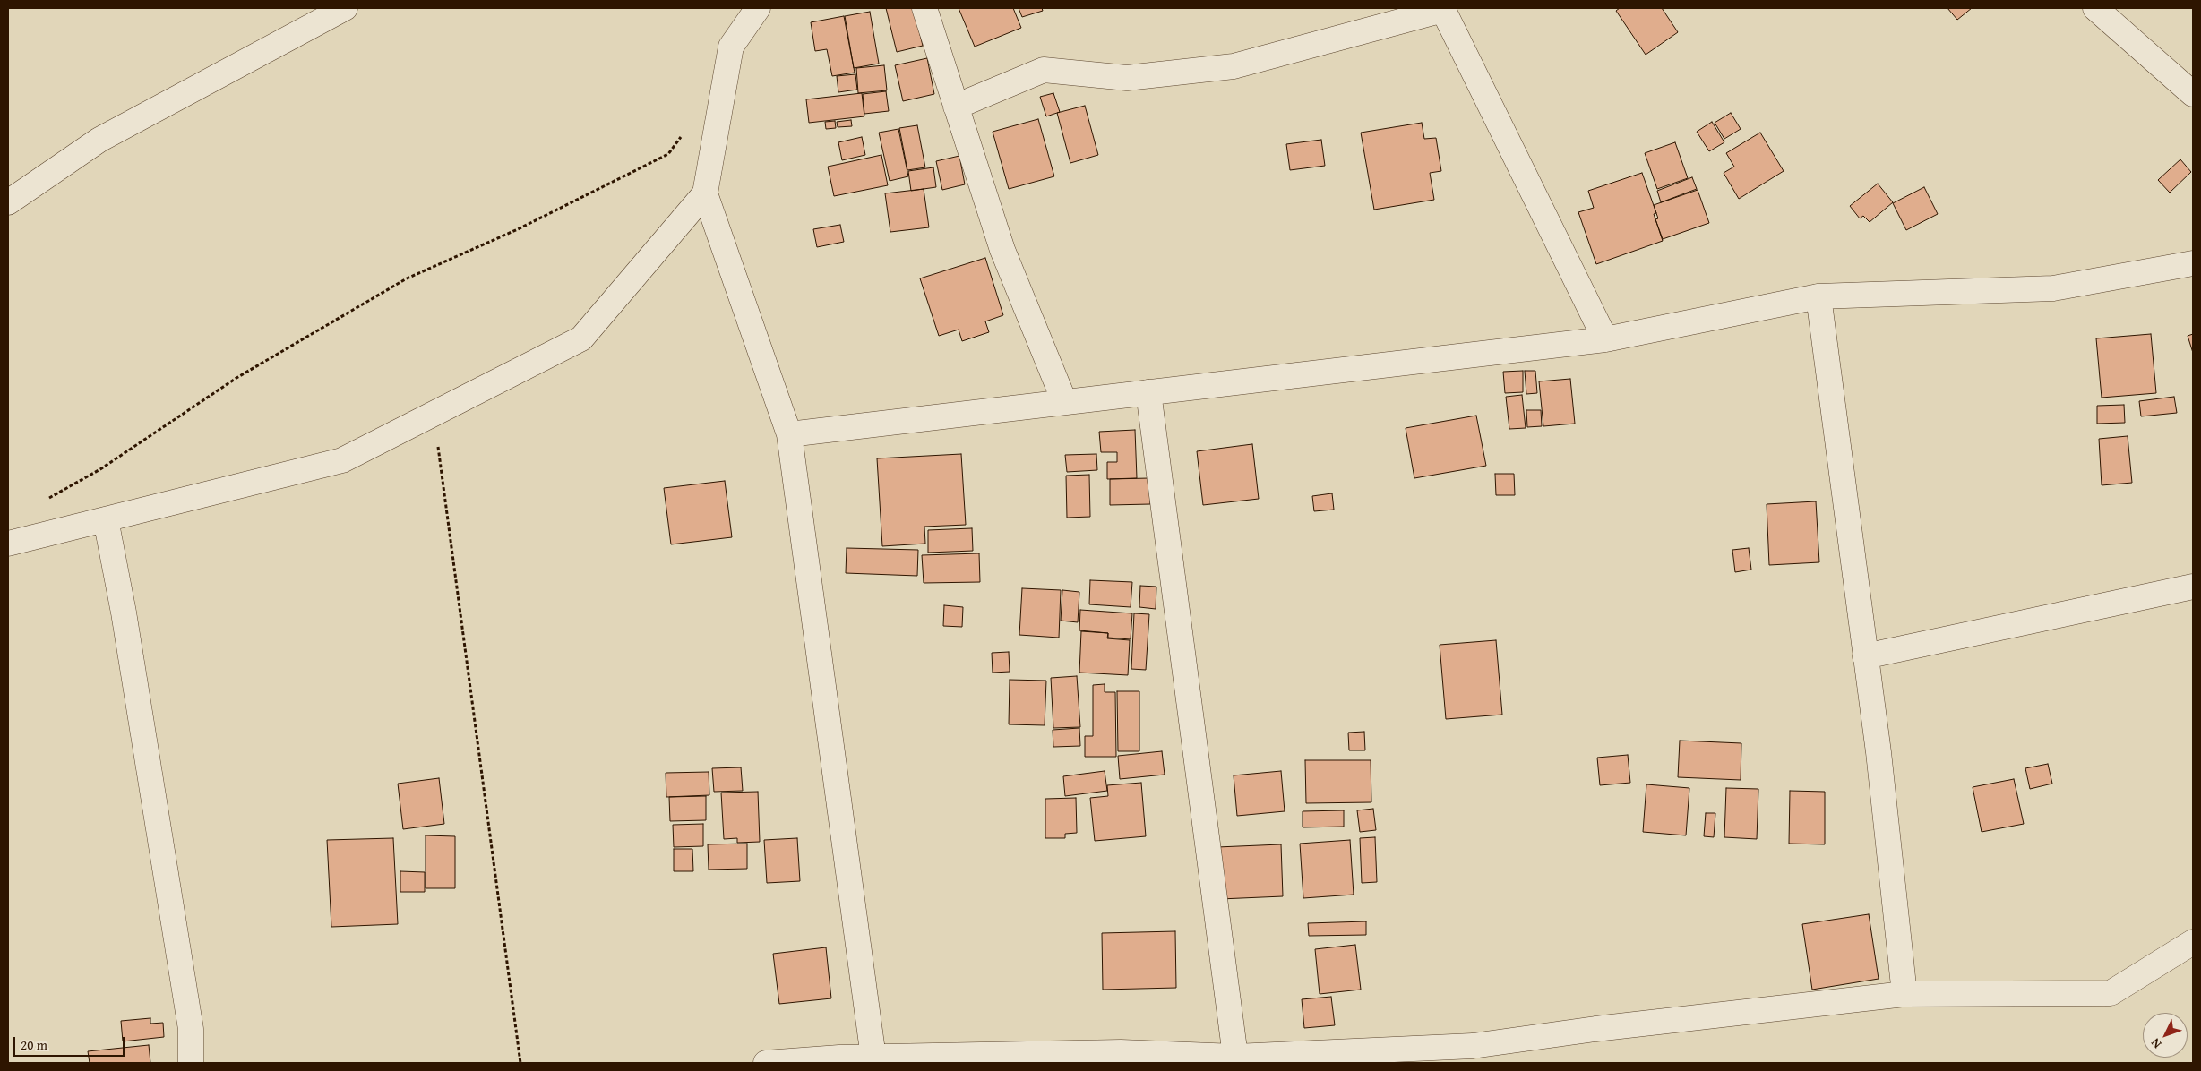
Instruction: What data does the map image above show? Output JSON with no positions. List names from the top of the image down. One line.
{"scale_bar":"20 m","north":"bottom left"}
